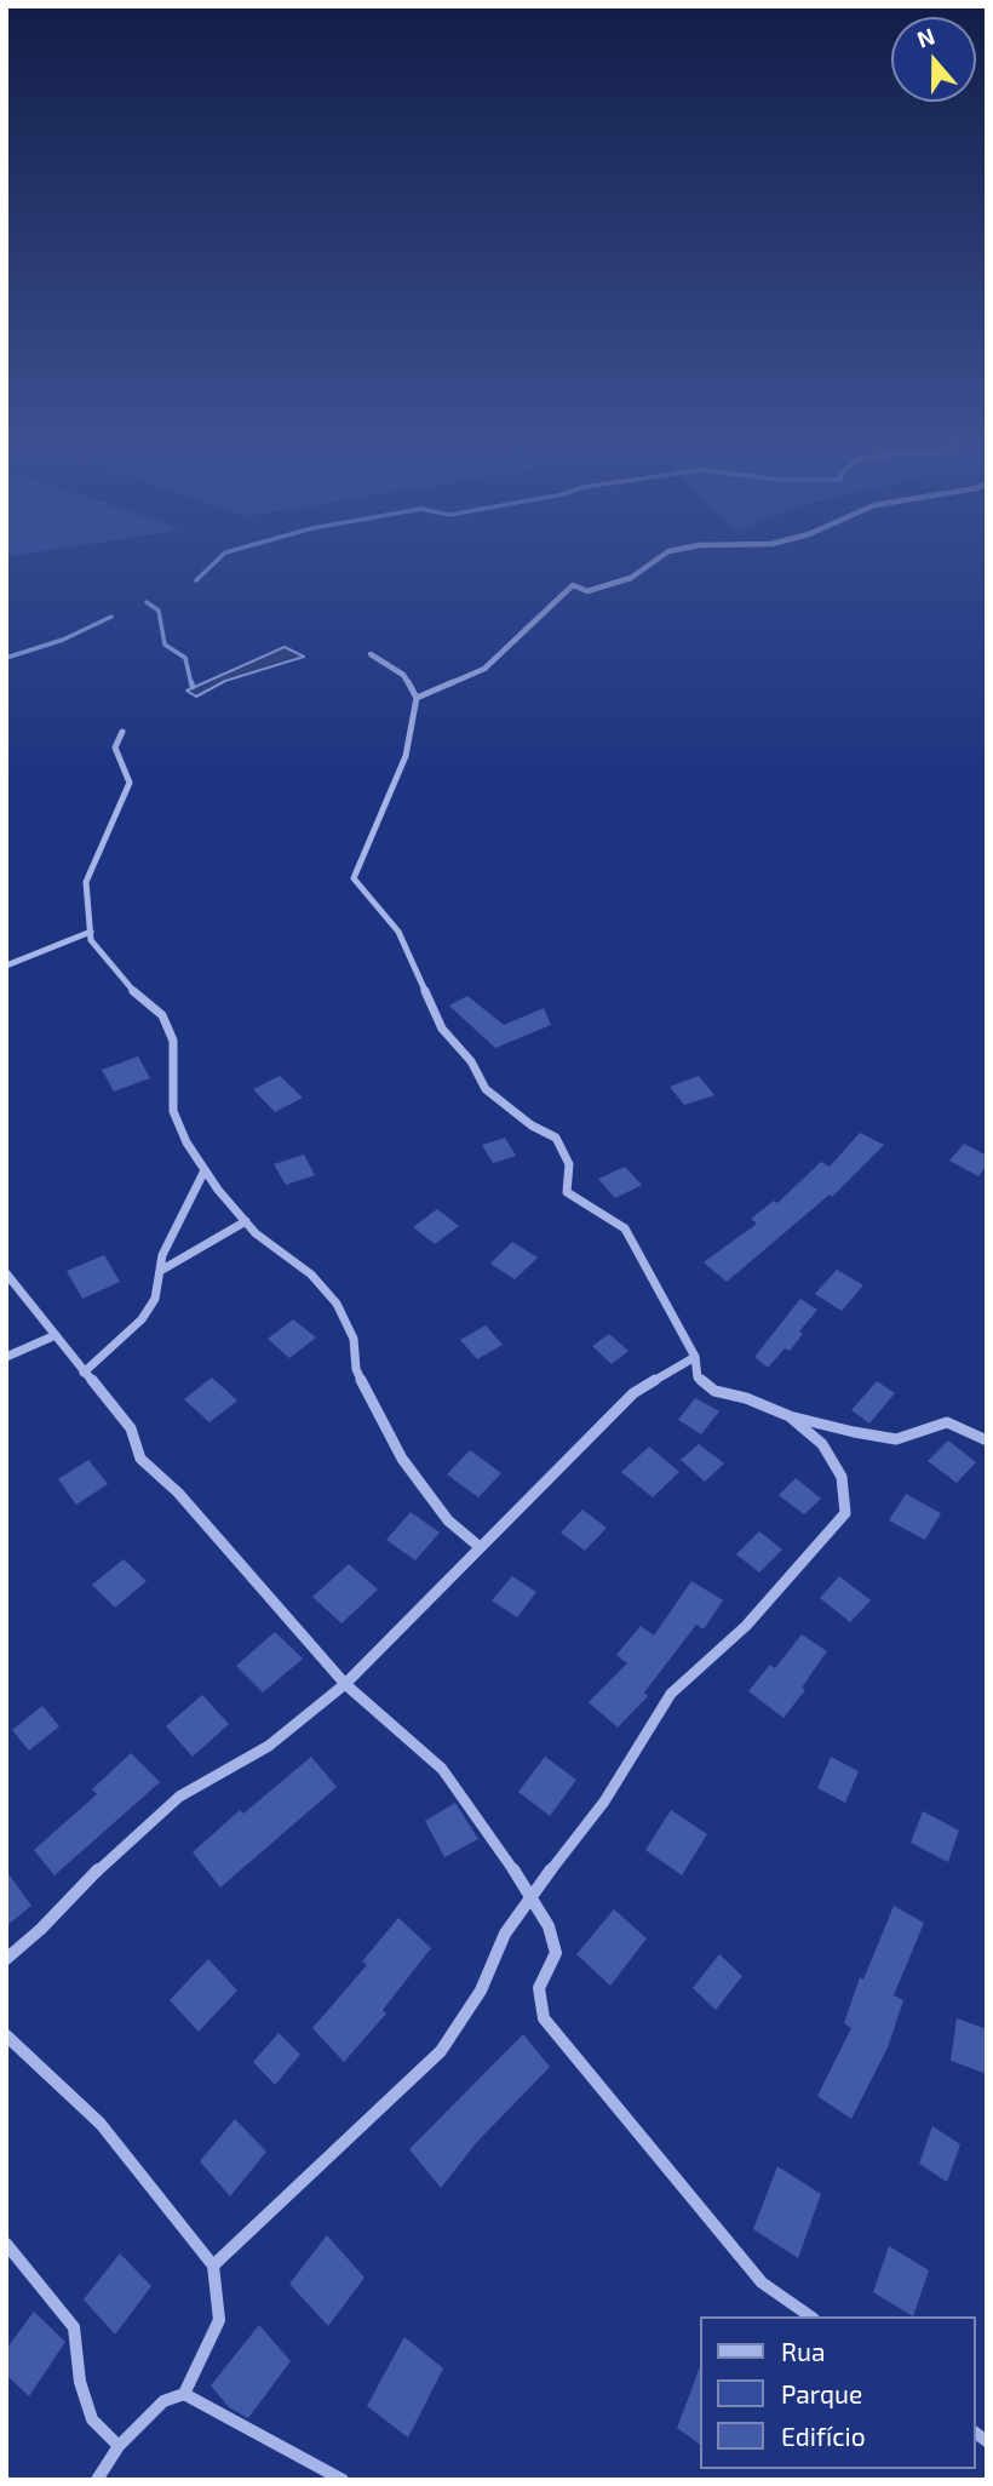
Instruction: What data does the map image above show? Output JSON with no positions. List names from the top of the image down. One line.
{"legend":["Rua","Parque","Edifício"],"north":"top"}
